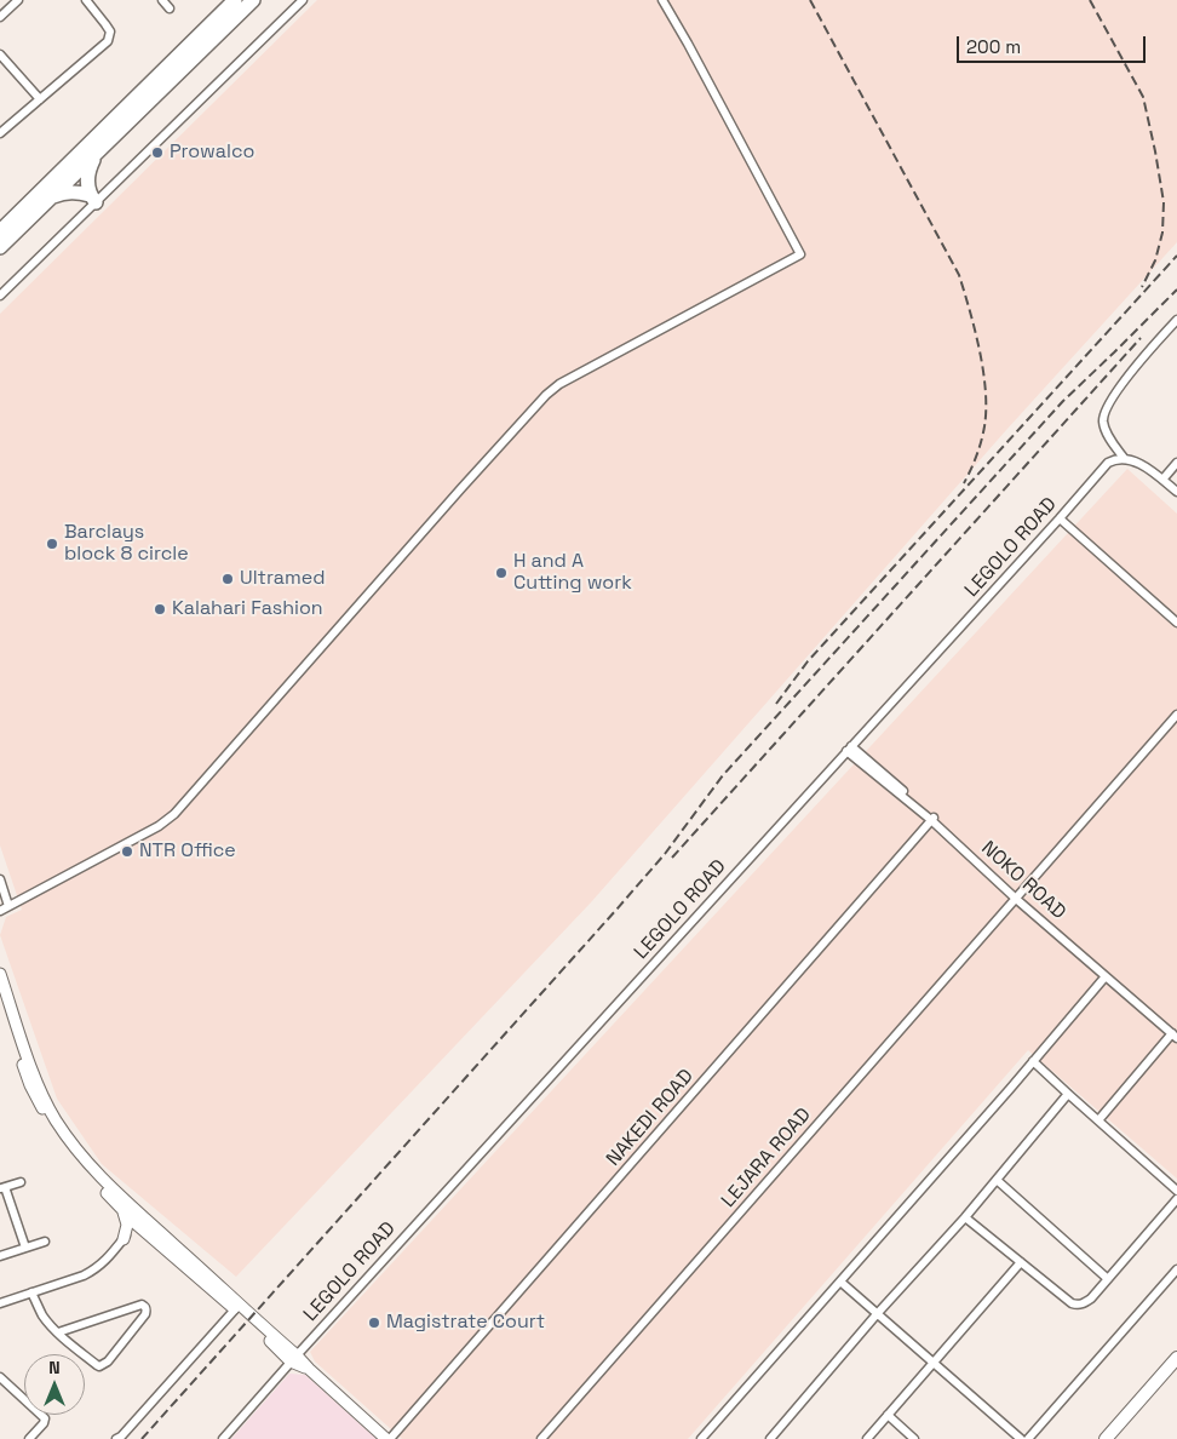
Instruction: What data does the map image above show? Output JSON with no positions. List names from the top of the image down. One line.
{"streets":{"street":["LEGOLO ROAD","NOKO ROAD","NAKEDI ROAD","LEJARA ROAD"]},"crossings":[["LEGOLO ROAD","NOKO ROAD"],["NOKO ROAD","NAKEDI ROAD"],["NOKO ROAD","LEJARA ROAD"]],"places":["Prowalco","Barclays block 8 circle","H and A Cutting work","Ultramed","Kalahari Fashion","NTR Office","Magistrate Court"],"scale_bar":"200 m","north":"top"}
